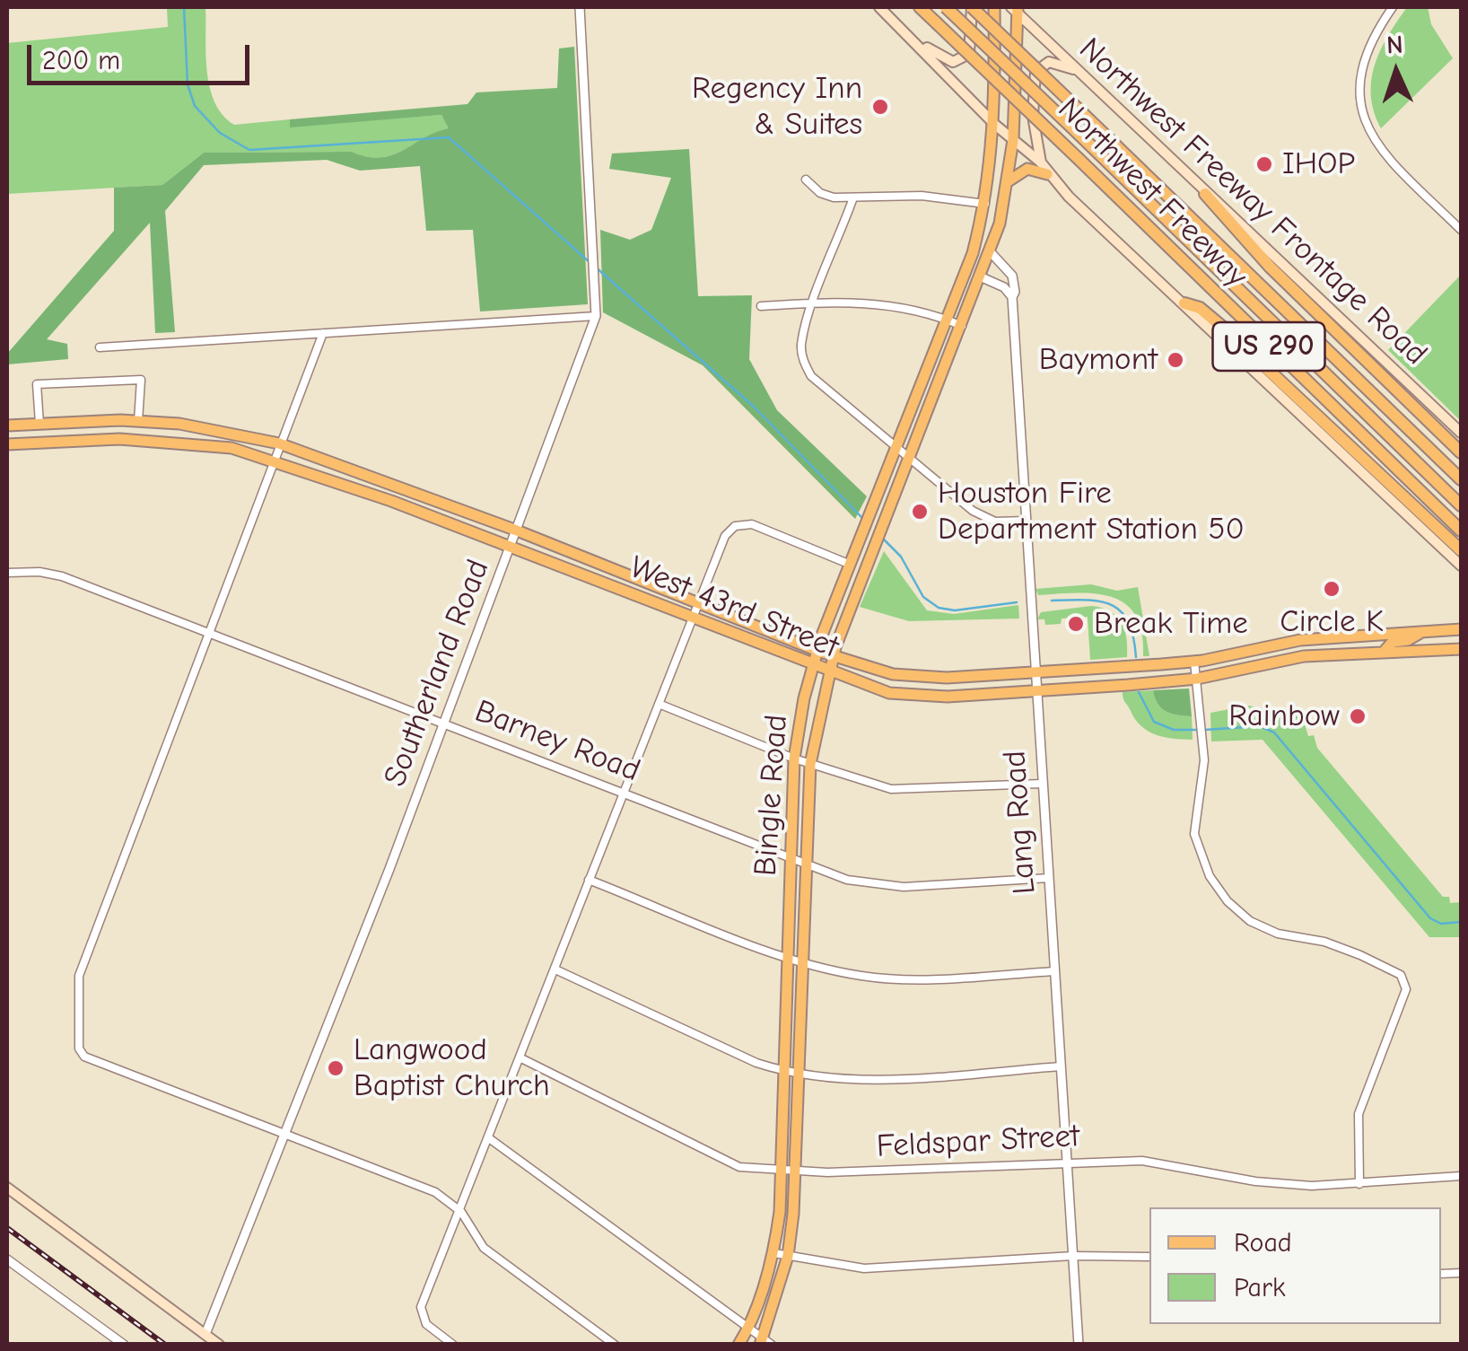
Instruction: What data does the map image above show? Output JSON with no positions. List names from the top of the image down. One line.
{"streets":{"highway":["Northwest Freeway","US 290"],"main road":["Northwest Freeway Frontage Road","West 43rd Street","Bingle Road"],"street":["Southerland Road","Barney Road","Lang Road","Feldspar Street"]},"crossings":[["Northwest Freeway Frontage Road","Bingle Road"],["West 43rd Street","Southerland Road"],["West 43rd Street","Bingle Road"],["West 43rd Street","Lang Road"],["Southerland Road","Barney Road"],["Barney Road","Bingle Road"],["Barney Road","Lang Road"],["Bingle Road","Lang Road"],["Bingle Road","Feldspar Street"],["Lang Road","Feldspar Street"]],"places":["Regency Inn & Suites","IHOP","Baymont","Houston Fire Department Station 50","Circle K","Break Time","Rainbow","Langwood Baptist Church"],"legend":["Road","Park"],"scale_bar":"200 m","north":"top"}
